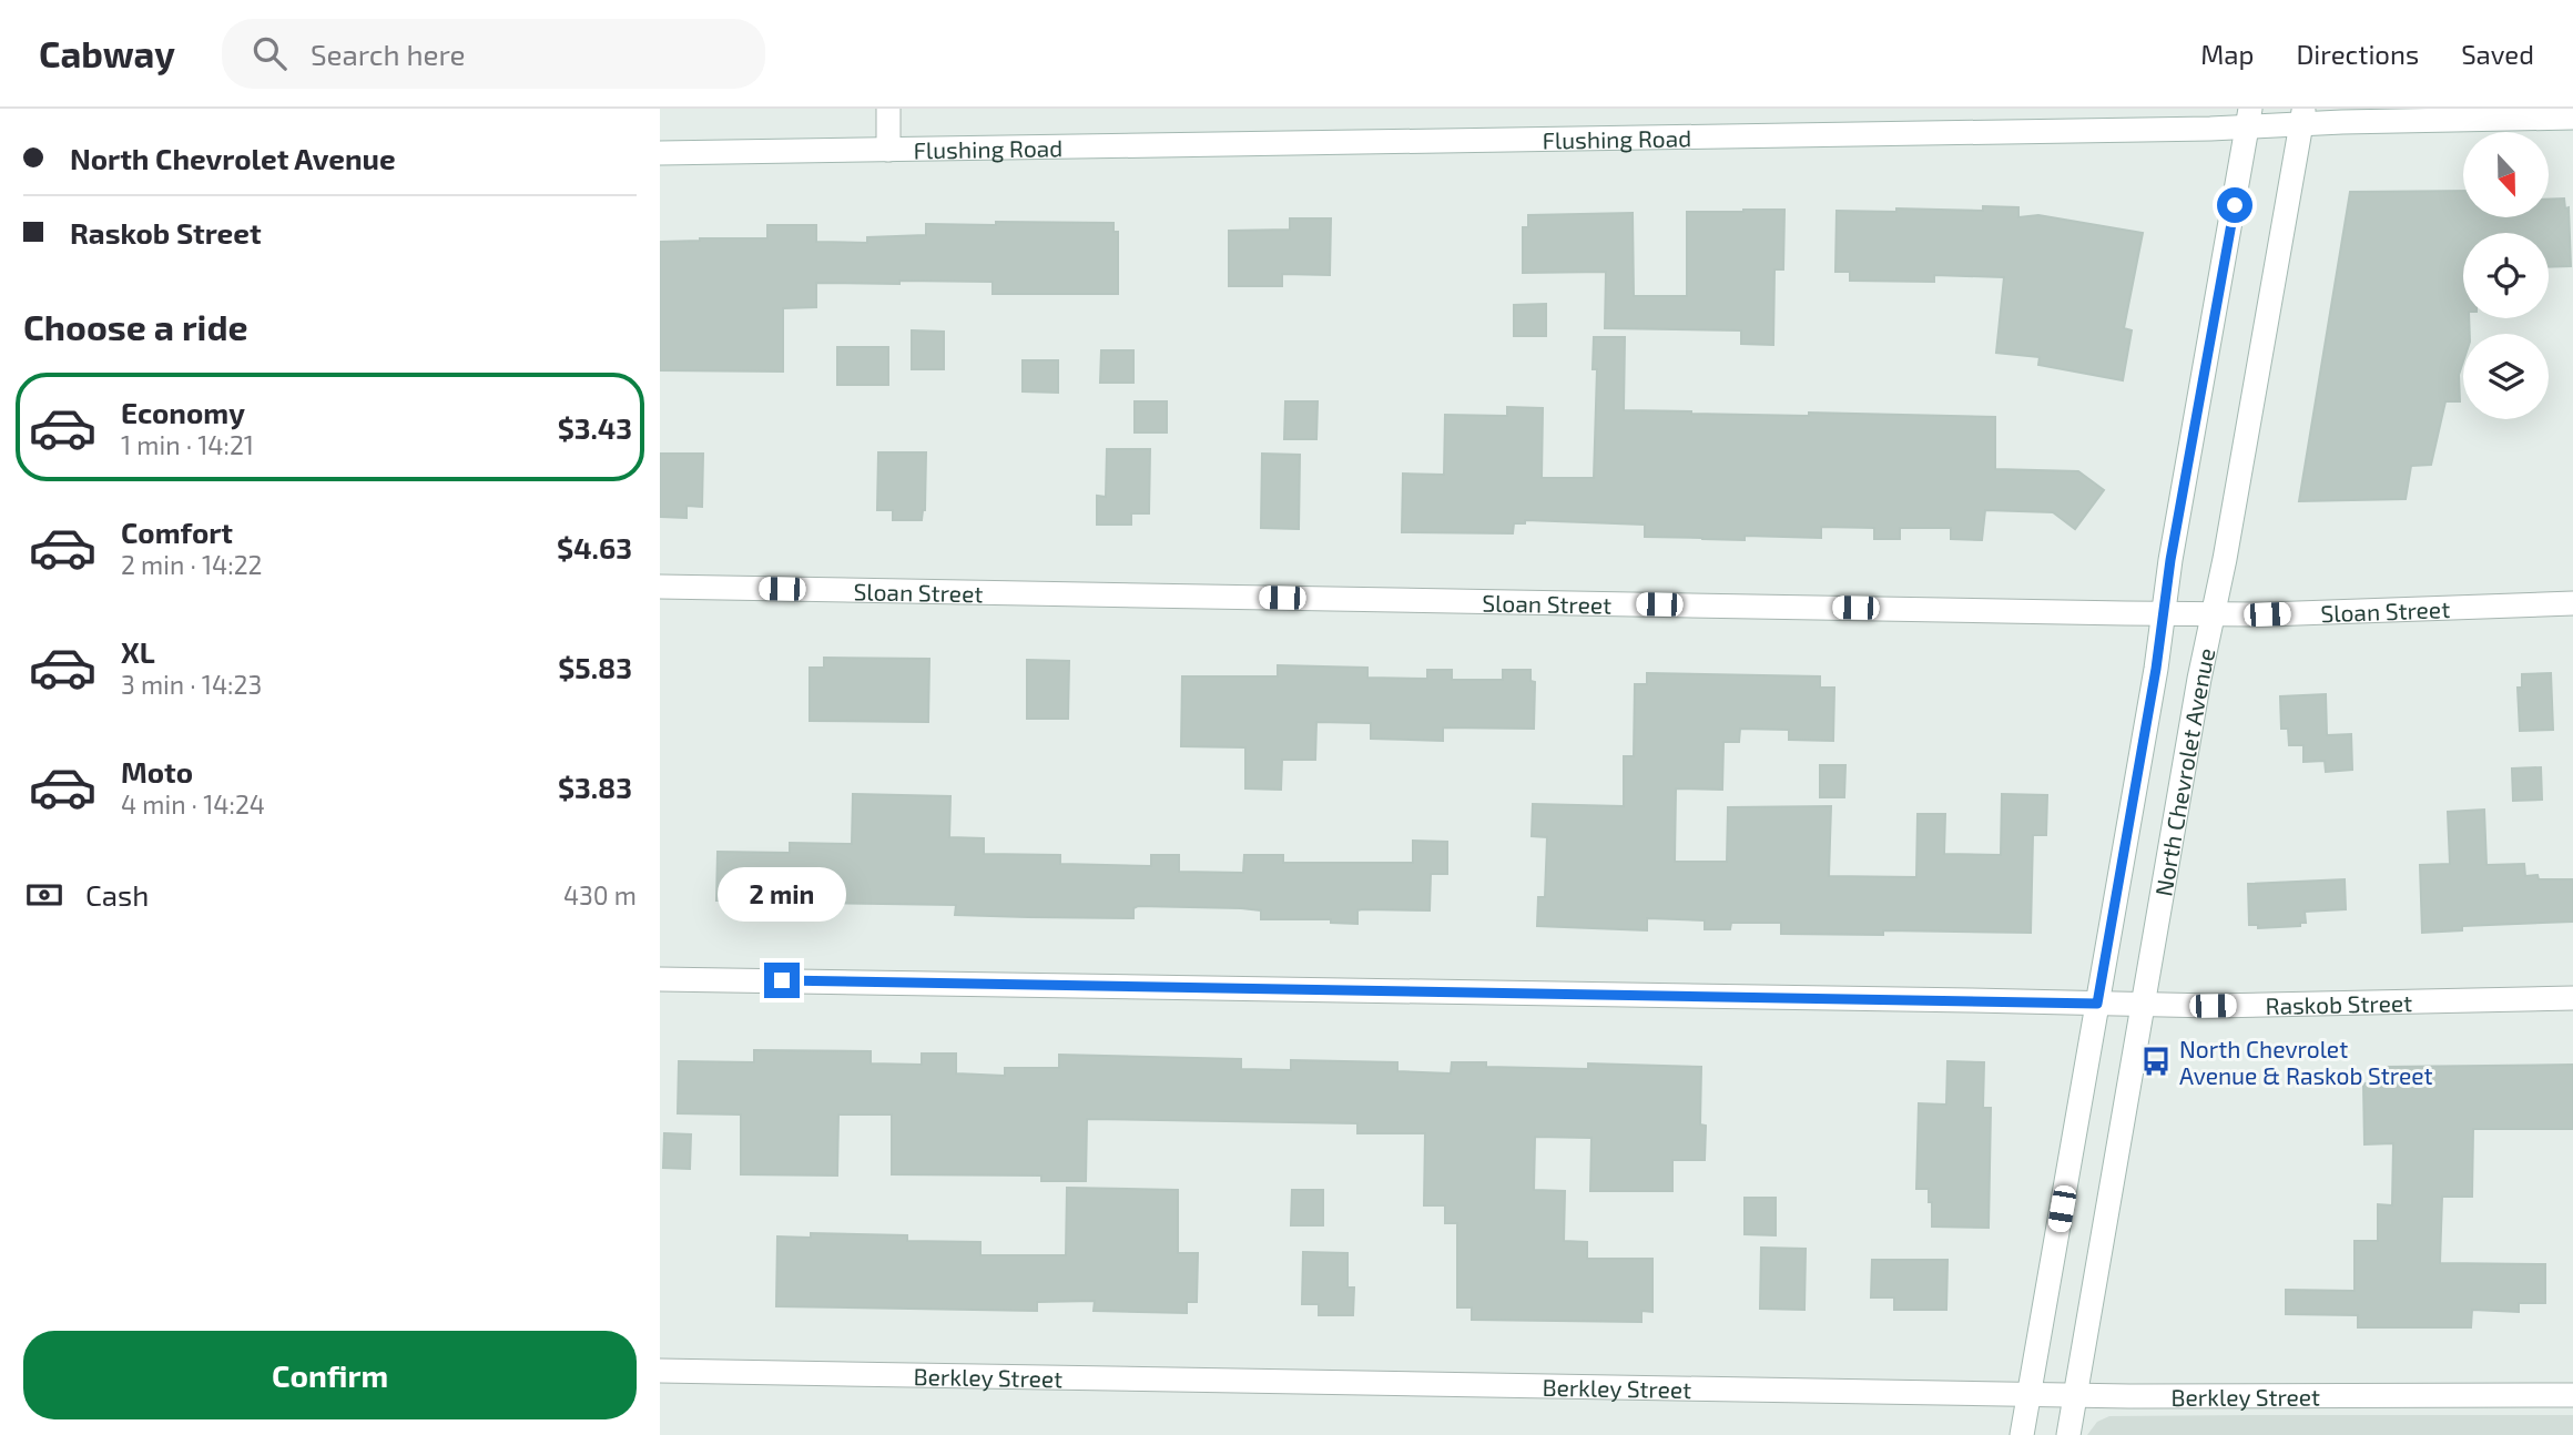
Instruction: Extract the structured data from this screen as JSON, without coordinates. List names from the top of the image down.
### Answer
{
  "streets": {
    "street": [
      "Flushing Road",
      "Sloan Street",
      "North Chevrolet Avenue",
      "Raskob Street",
      "Berkley Street"
    ]
  },
  "crossings": [
    ["Flushing Road", "North Chevrolet Avenue"],
    ["Sloan Street", "North Chevrolet Avenue"],
    ["North Chevrolet Avenue", "Raskob Street"],
    ["North Chevrolet Avenue", "Berkley Street"]
  ],
  "places": {
    "bus stop": ["North Chevrolet Avenue & Raskob Street"]
  },
  "north": "bottom",
  "page": {
    "header": "Cabway",
    "search": "Search here",
    "nav": ["Map", "Directions", "Saved"],
    "banner": ["North Chevrolet Avenue", "Raskob Street"],
    "heading": "Choose a ride",
    "list": [
      {
        "name": "Economy",
        "note": "1 min · 14:21",
        "value": "$3.43"
      },
      {
        "name": "Comfort",
        "note": "2 min · 14:22",
        "value": "$4.63"
      },
      {
        "name": "XL",
        "note": "3 min · 14:23",
        "value": "$5.83"
      },
      {
        "name": "Moto",
        "note": "4 min · 14:24",
        "value": "$3.83"
      }
    ],
    "pay": ["Cash", "430 m"],
    "bubble": "2 min",
    "buttons": "Confirm"
  }
}
